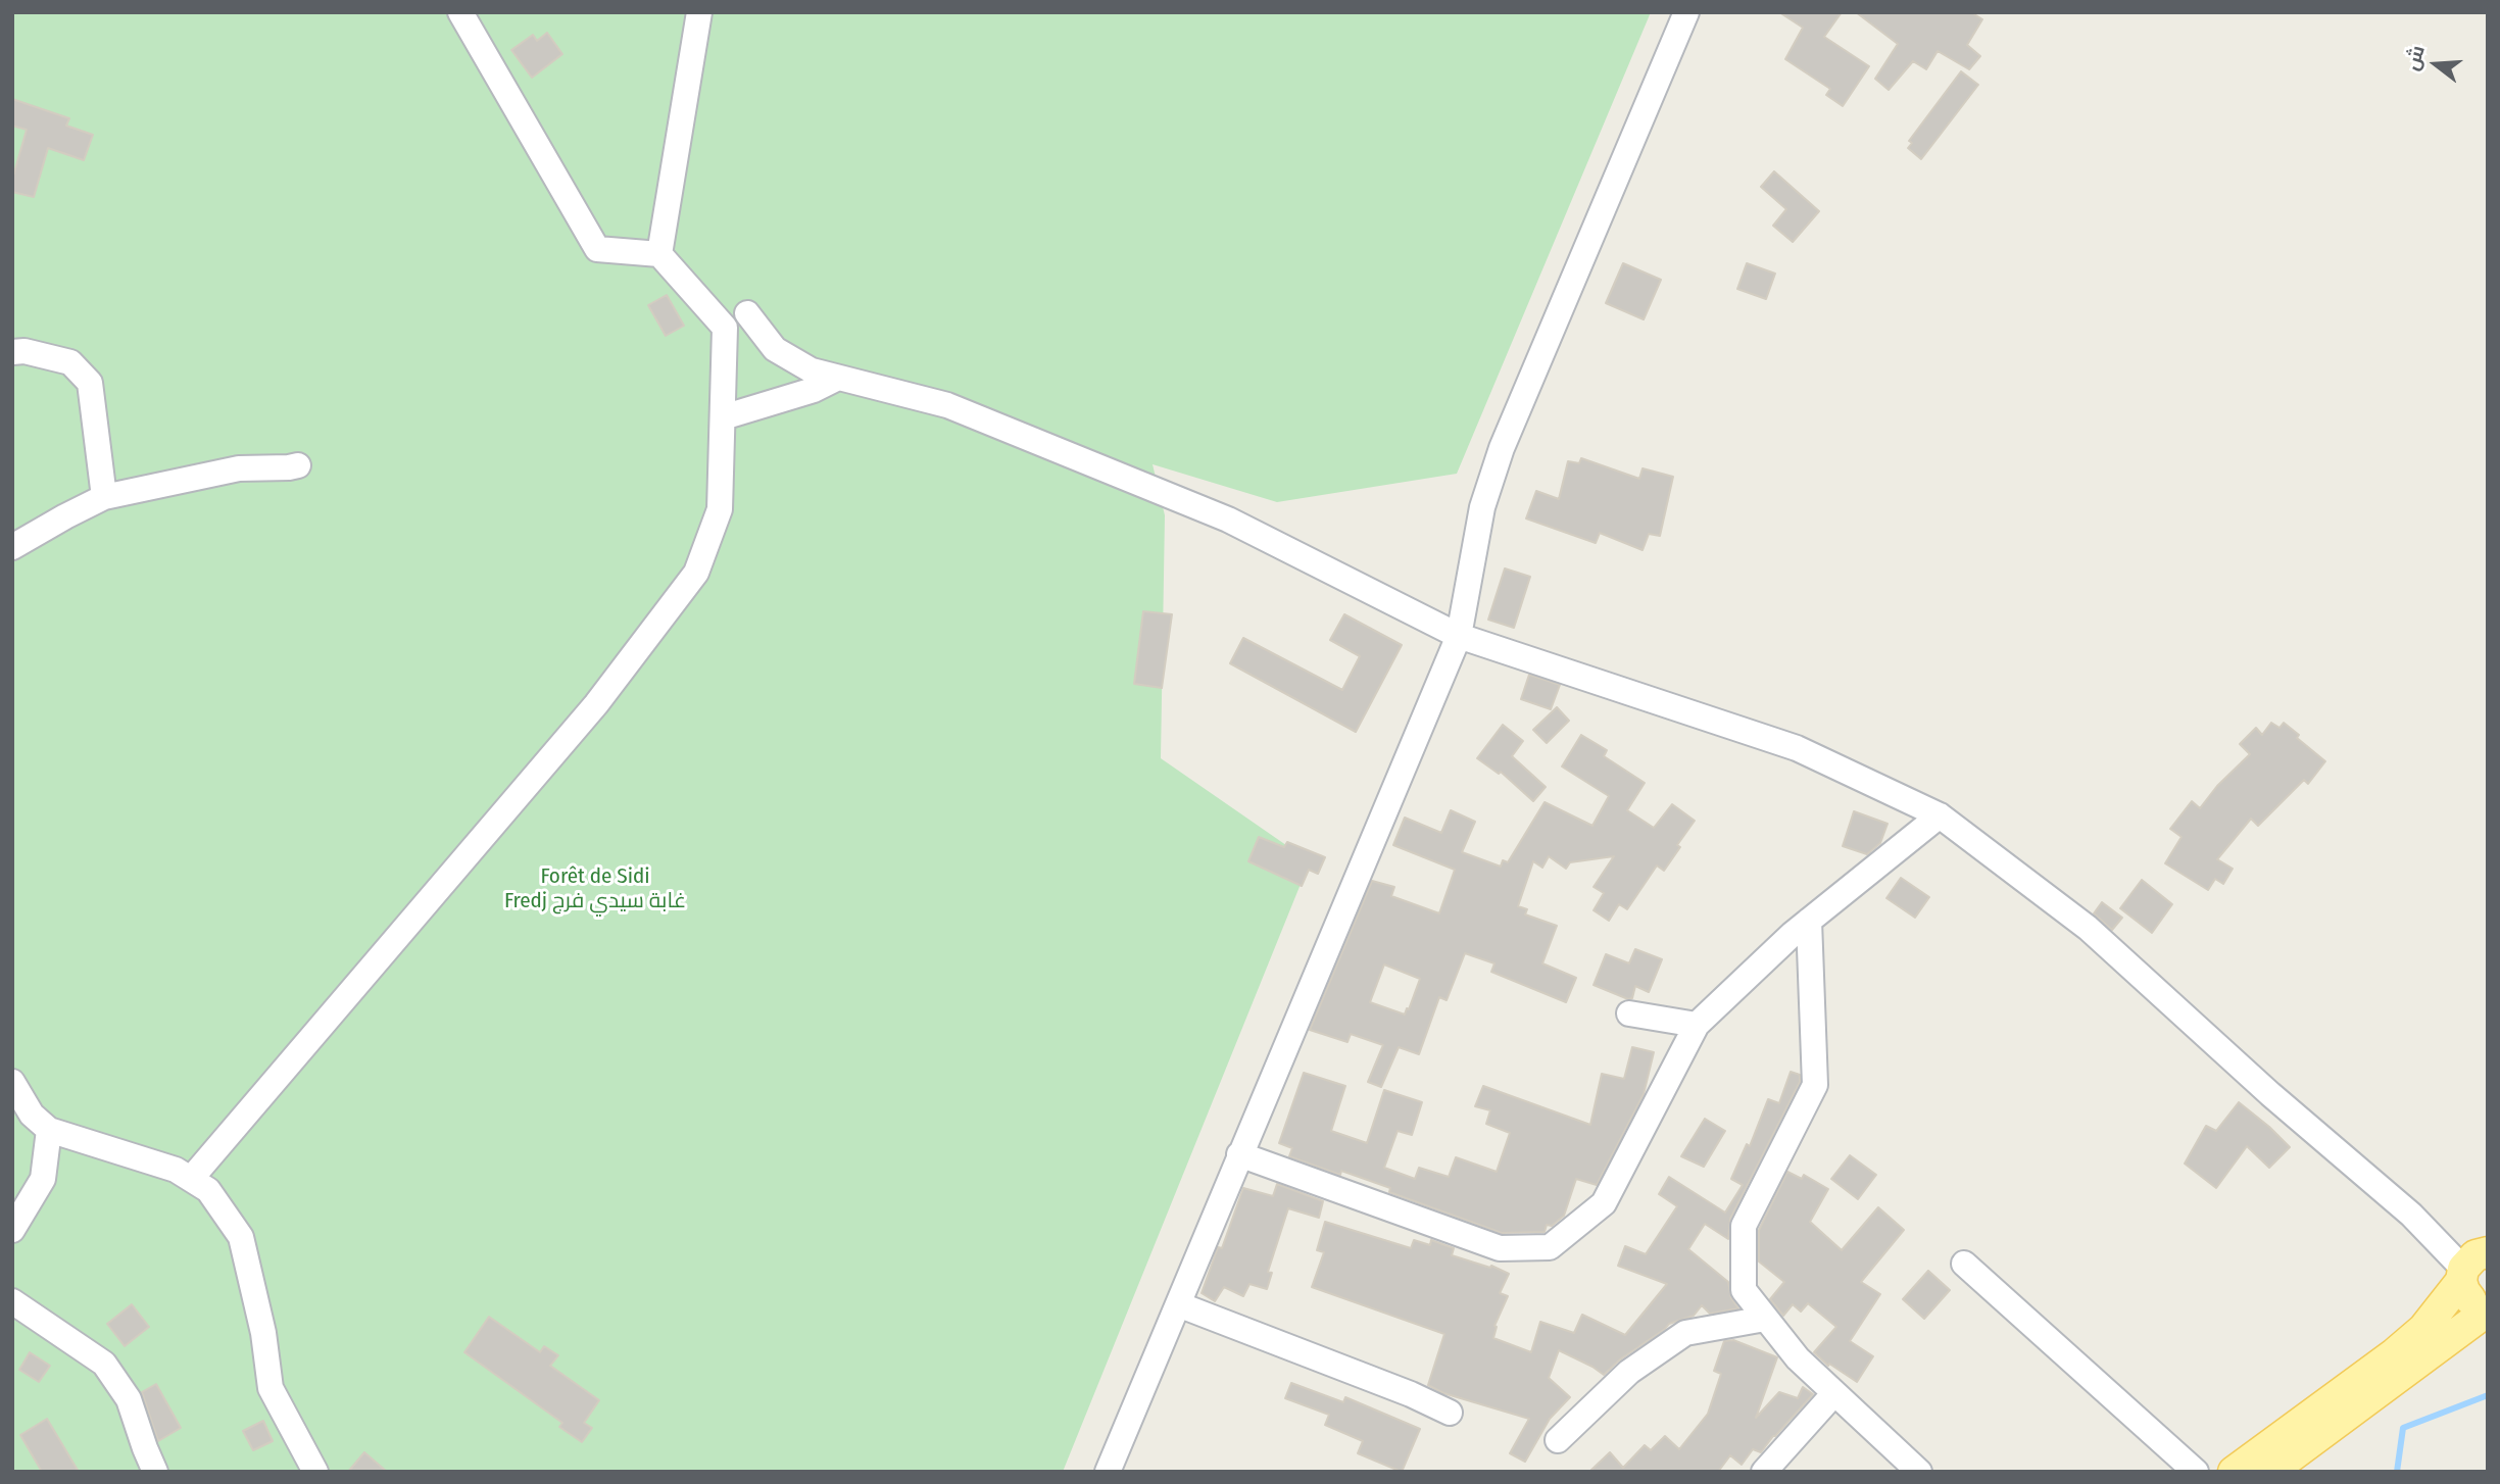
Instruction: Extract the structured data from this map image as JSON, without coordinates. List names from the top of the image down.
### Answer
{
  "parks": ["Forêt de Sidi Fredj غابة سيدي فرج"],
  "north": "left"
}
